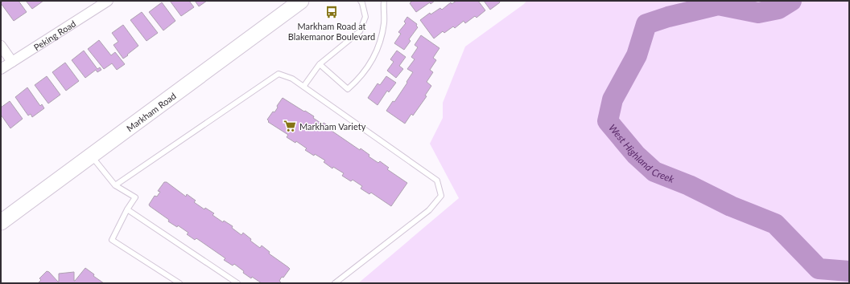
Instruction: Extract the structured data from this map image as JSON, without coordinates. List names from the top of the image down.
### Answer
{
  "streets": {
    "main road": ["Markham Road"],
    "street": ["Peking Road"]
  },
  "water": ["West Highland Creek"],
  "places": {
    "bus stop": ["Markham Road at Blakemanor Boulevard"],
    "supermarket": ["Markham Variety"]
  }
}
